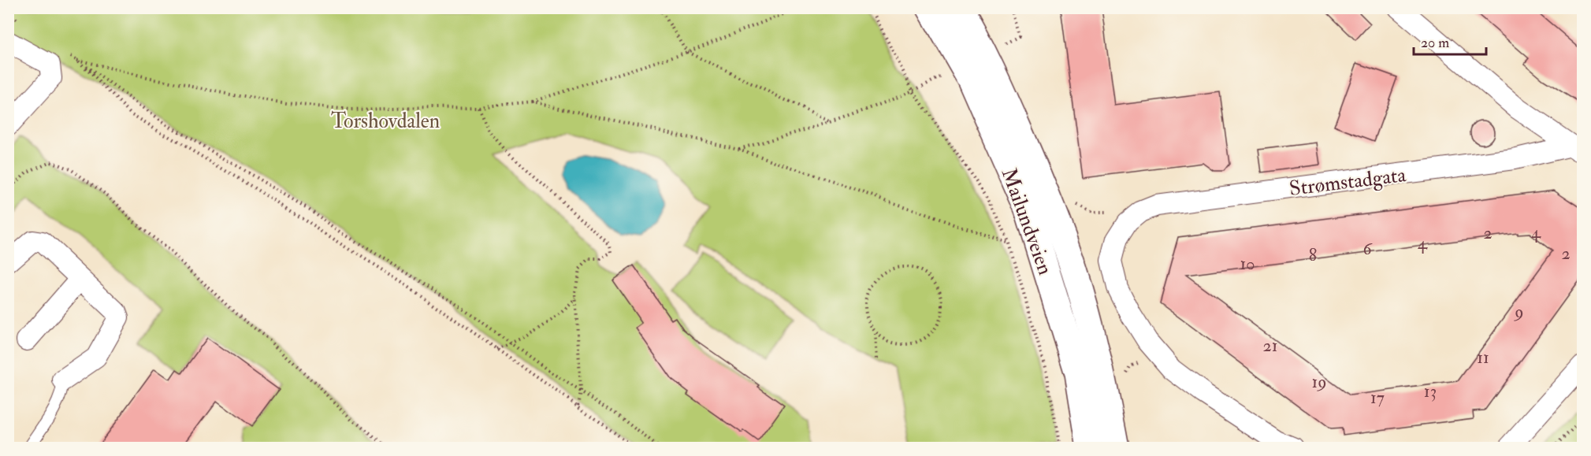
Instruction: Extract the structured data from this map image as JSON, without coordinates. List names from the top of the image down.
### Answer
{
  "streets": {
    "main road": ["Mailundveien"],
    "street": ["Strømstadgata"]
  },
  "parks": ["Torshovdalen"],
  "house_numbers": [
    "4",
    "2",
    "4",
    "6",
    "2",
    "8",
    "10",
    "9",
    "21",
    "11",
    "19",
    "13",
    "17"
  ],
  "scale_bar": "20 m"
}
